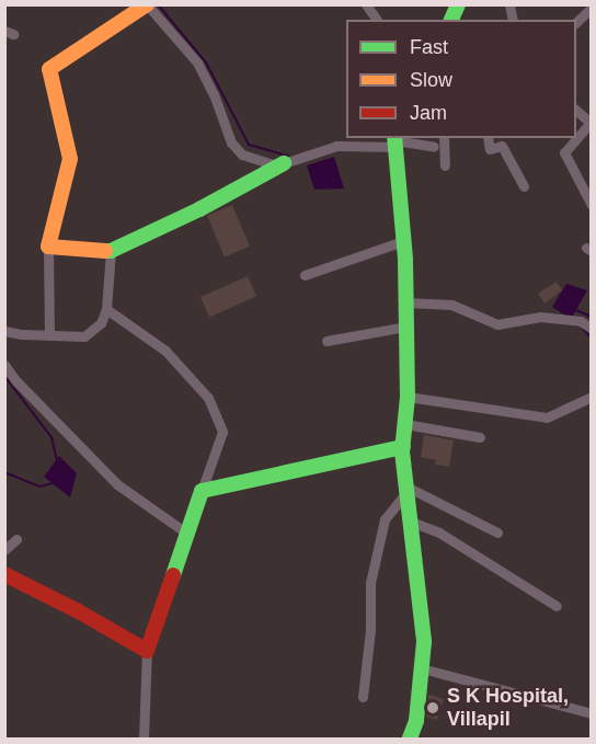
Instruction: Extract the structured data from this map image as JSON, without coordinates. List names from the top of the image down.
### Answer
{
  "places": ["S K Hospital, Villapil"],
  "legend": ["Fast", "Slow", "Jam"]
}
